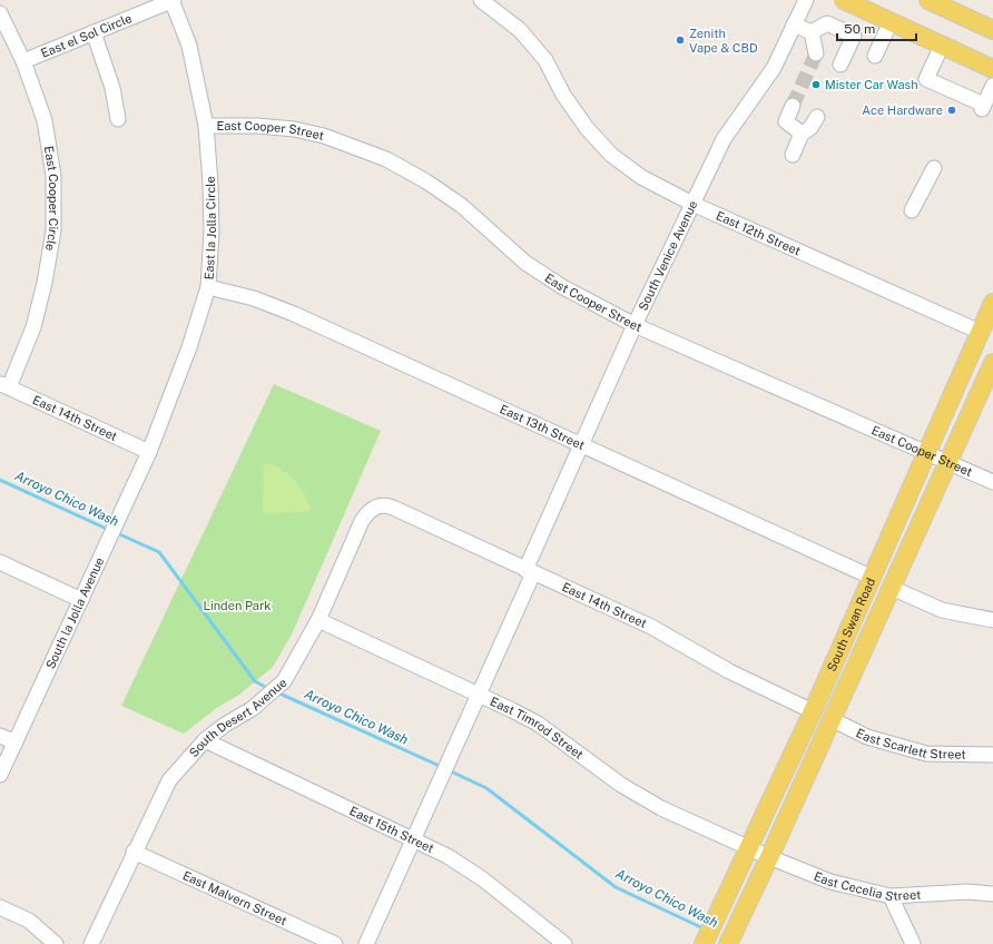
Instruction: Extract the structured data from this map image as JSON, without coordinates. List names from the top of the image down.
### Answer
{
  "streets": {
    "main road": ["South Swan Road"],
    "street": [
      "East el Sol Circle",
      "East Cooper Street",
      "East Cooper Circle",
      "East la Jolla Circle",
      "East 12th Street",
      "South Venice Avenue",
      "East 14th Street",
      "East 13th Street",
      "South la Jolla Avenue",
      "South Desert Avenue",
      "East Timrod Street",
      "East Scarlett Street",
      "East 15th Street",
      "East Cecelia Street",
      "East Malvern Street"
    ]
  },
  "crossings": [
    ["East el Sol Circle", "East Cooper Circle"],
    ["East el Sol Circle", "East la Jolla Circle"],
    ["East Cooper Street", "East la Jolla Circle"],
    ["East Cooper Street", "South Venice Avenue"],
    ["East Cooper Street", "South Swan Road"],
    ["East Cooper Circle", "East 14th Street"],
    ["East la Jolla Circle", "East 14th Street"],
    ["East la Jolla Circle", "East 13th Street"],
    ["East la Jolla Circle", "South la Jolla Avenue"],
    ["East 12th Street", "South Venice Avenue"],
    ["East 12th Street", "South Swan Road"],
    ["South Venice Avenue", "East 14th Street"],
    ["South Venice Avenue", "East 13th Street"],
    ["South Venice Avenue", "East Timrod Street"],
    ["South Venice Avenue", "East 15th Street"],
    ["East 14th Street", "South la Jolla Avenue"],
    ["East 14th Street", "South Swan Road"],
    ["East 14th Street", "South Desert Avenue"],
    ["East 13th Street", "South Swan Road"],
    ["South Swan Road", "East Timrod Street"],
    ["South Swan Road", "East Scarlett Street"],
    ["South Swan Road", "East Cecelia Street"],
    ["South Desert Avenue", "East Timrod Street"],
    ["South Desert Avenue", "East 15th Street"],
    ["South Desert Avenue", "East Malvern Street"],
    ["East Timrod Street", "East Cecelia Street"]
  ],
  "water": ["Arroyo Chico Wash"],
  "parks": ["Linden Park"],
  "places": ["Zenith Vape & CBD", "Mister Car Wash", "Ace Hardware"],
  "scale_bar": "50 m"
}
